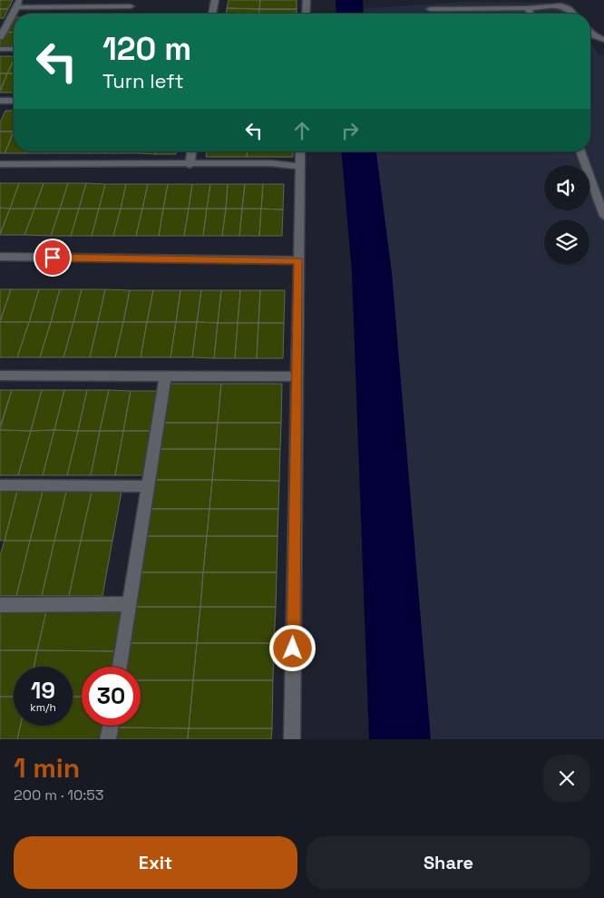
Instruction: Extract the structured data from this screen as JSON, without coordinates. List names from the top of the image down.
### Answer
{
  "page": {
    "turn": ["120 m", "Turn left"],
    "speed": "19 km/h",
    "limit": "30",
    "heading": ["1 min", "200 m · 10:53"],
    "buttons": ["Exit", "Share"]
  }
}
